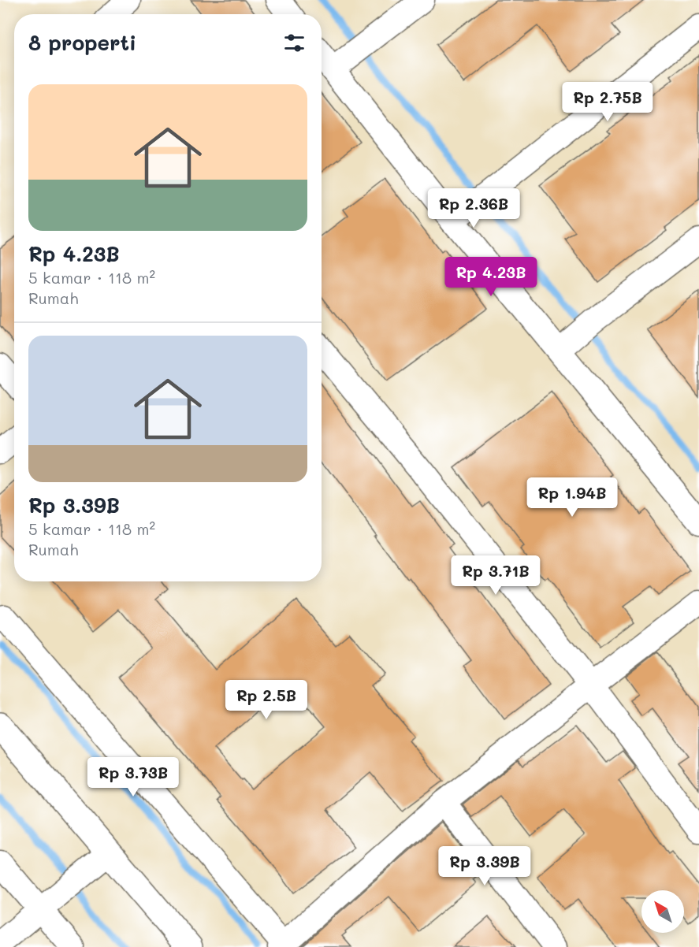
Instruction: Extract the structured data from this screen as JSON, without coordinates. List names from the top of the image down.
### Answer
{
  "north": "top left",
  "page": {
    "heading": "8 properti",
    "list": [
      {
        "name": "Rp 4.23B",
        "note": "5 kamar · 118 m² · Rumah"
      },
      {
        "name": "Rp 3.39B",
        "note": "5 kamar · 118 m² · Rumah"
      }
    ],
    "price": [
      "Rp 2.75B",
      "Rp 2.36B",
      "Rp 4.23B",
      "Rp 1.94B",
      "Rp 3.71B",
      "Rp 2.5B",
      "Rp 3.73B",
      "Rp 3.39B"
    ]
  }
}
